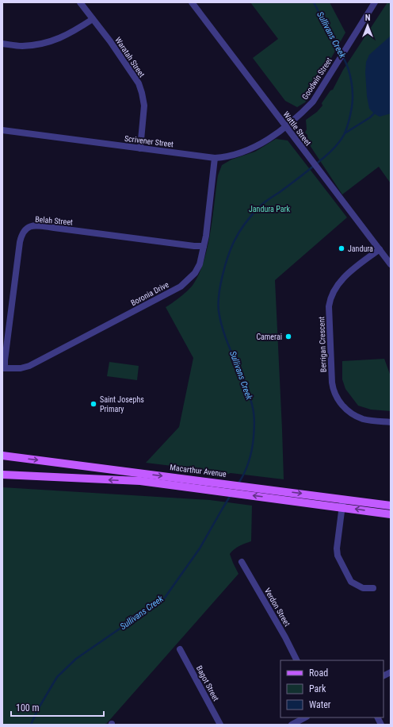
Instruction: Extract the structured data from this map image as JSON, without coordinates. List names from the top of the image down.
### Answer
{
  "streets": {
    "main road": ["Macarthur Avenue"],
    "street": [
      "Waratah Street",
      "Goodwin Street",
      "Wattle Street",
      "Scrivener Street",
      "Belah Street",
      "Boronia Drive",
      "Berrigan Crescent",
      "Verdon Street",
      "Bagot Street"
    ]
  },
  "crossings": [
    ["Waratah Street", "Scrivener Street"],
    ["Goodwin Street", "Wattle Street"],
    ["Goodwin Street", "Scrivener Street"],
    ["Wattle Street", "Scrivener Street"],
    ["Wattle Street", "Berrigan Crescent"],
    ["Scrivener Street", "Boronia Drive"],
    ["Belah Street", "Boronia Drive"]
  ],
  "water": ["Sullivans Creek"],
  "parks": ["Jandura Park"],
  "places": ["Jandura", "Camerai", "Saint Josephs Primary"],
  "legend": ["Road", "Park", "Water"],
  "scale_bar": "100 m",
  "north": "top"
}
